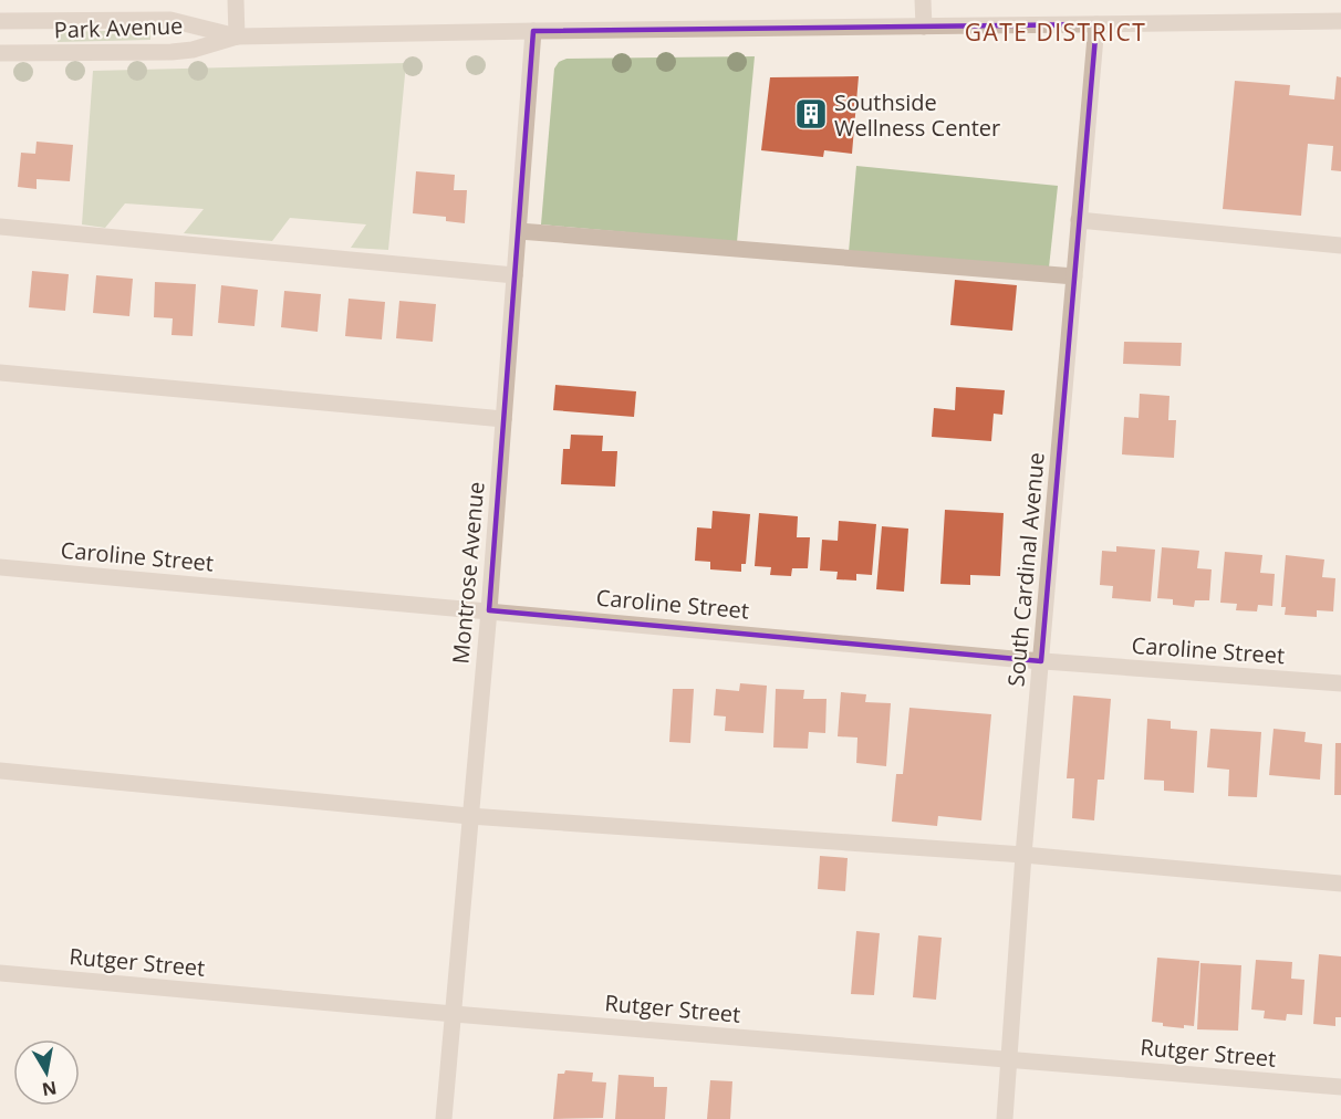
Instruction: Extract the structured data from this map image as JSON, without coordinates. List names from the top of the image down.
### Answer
{
  "streets": {
    "street": [
      "Park Avenue",
      "Caroline Street",
      "South Cardinal Avenue",
      "Montrose Avenue",
      "Rutger Street"
    ]
  },
  "crossings": [
    ["Park Avenue", "South Cardinal Avenue"],
    ["Park Avenue", "Montrose Avenue"],
    ["Caroline Street", "South Cardinal Avenue"],
    ["Caroline Street", "Montrose Avenue"],
    ["South Cardinal Avenue", "Rutger Street"],
    ["Montrose Avenue", "Rutger Street"]
  ],
  "districts": ["GATE DISTRICT"],
  "places": {
    "building": ["Southside Wellness Center"]
  },
  "north": "bottom"
}
